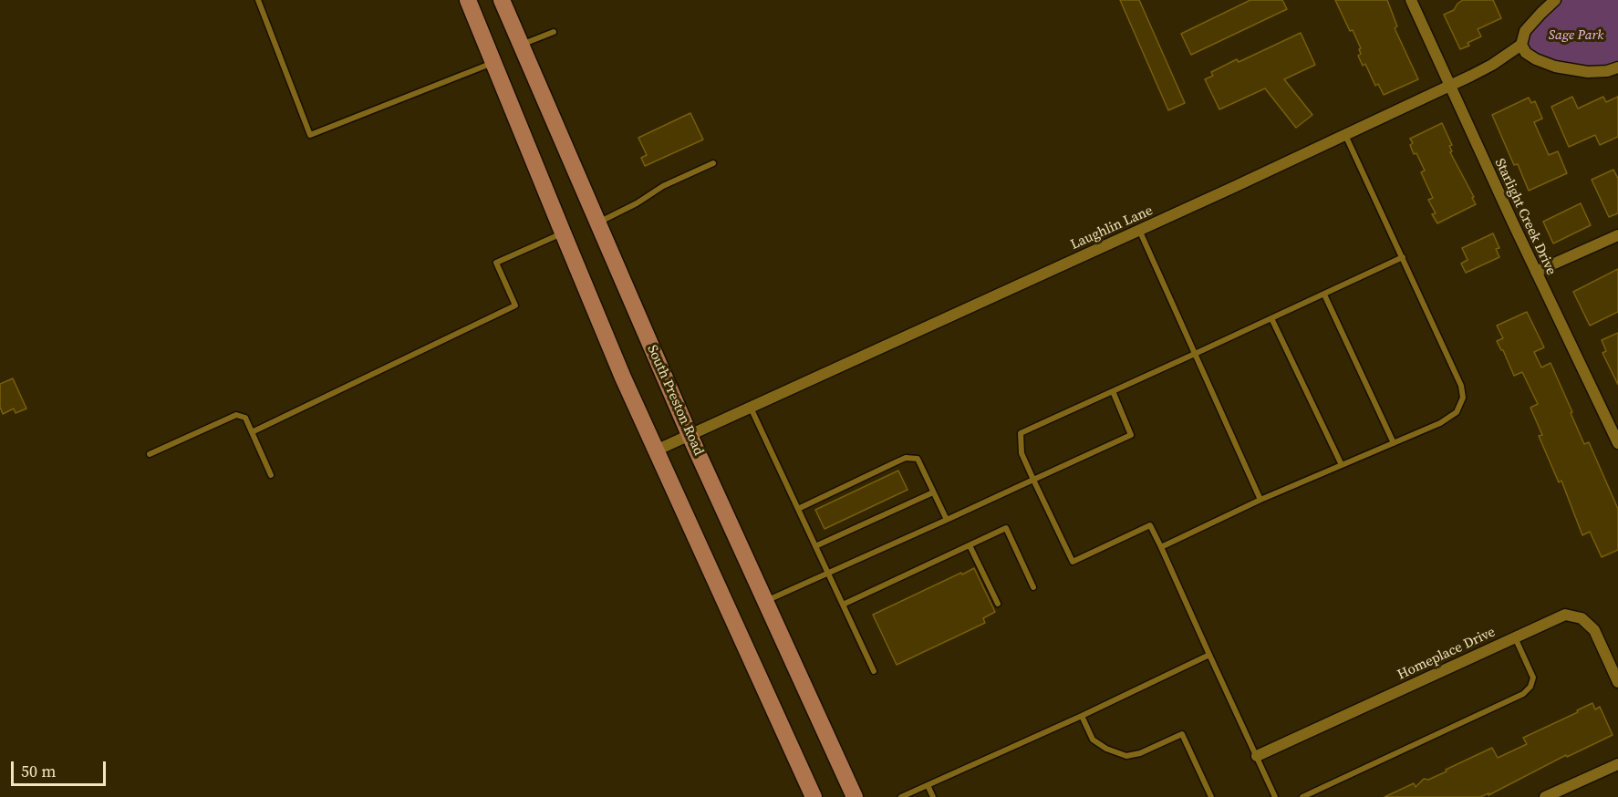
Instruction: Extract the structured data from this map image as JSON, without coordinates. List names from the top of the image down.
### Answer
{
  "streets": {
    "main road": ["South Preston Road"],
    "street": ["Starlight Creek Drive", "Laughlin Lane", "Homeplace Drive"]
  },
  "crossings": [
    ["Starlight Creek Drive", "Laughlin Lane"],
    ["Laughlin Lane", "South Preston Road"]
  ],
  "parks": ["Sage Park"],
  "scale_bar": "50 m"
}
